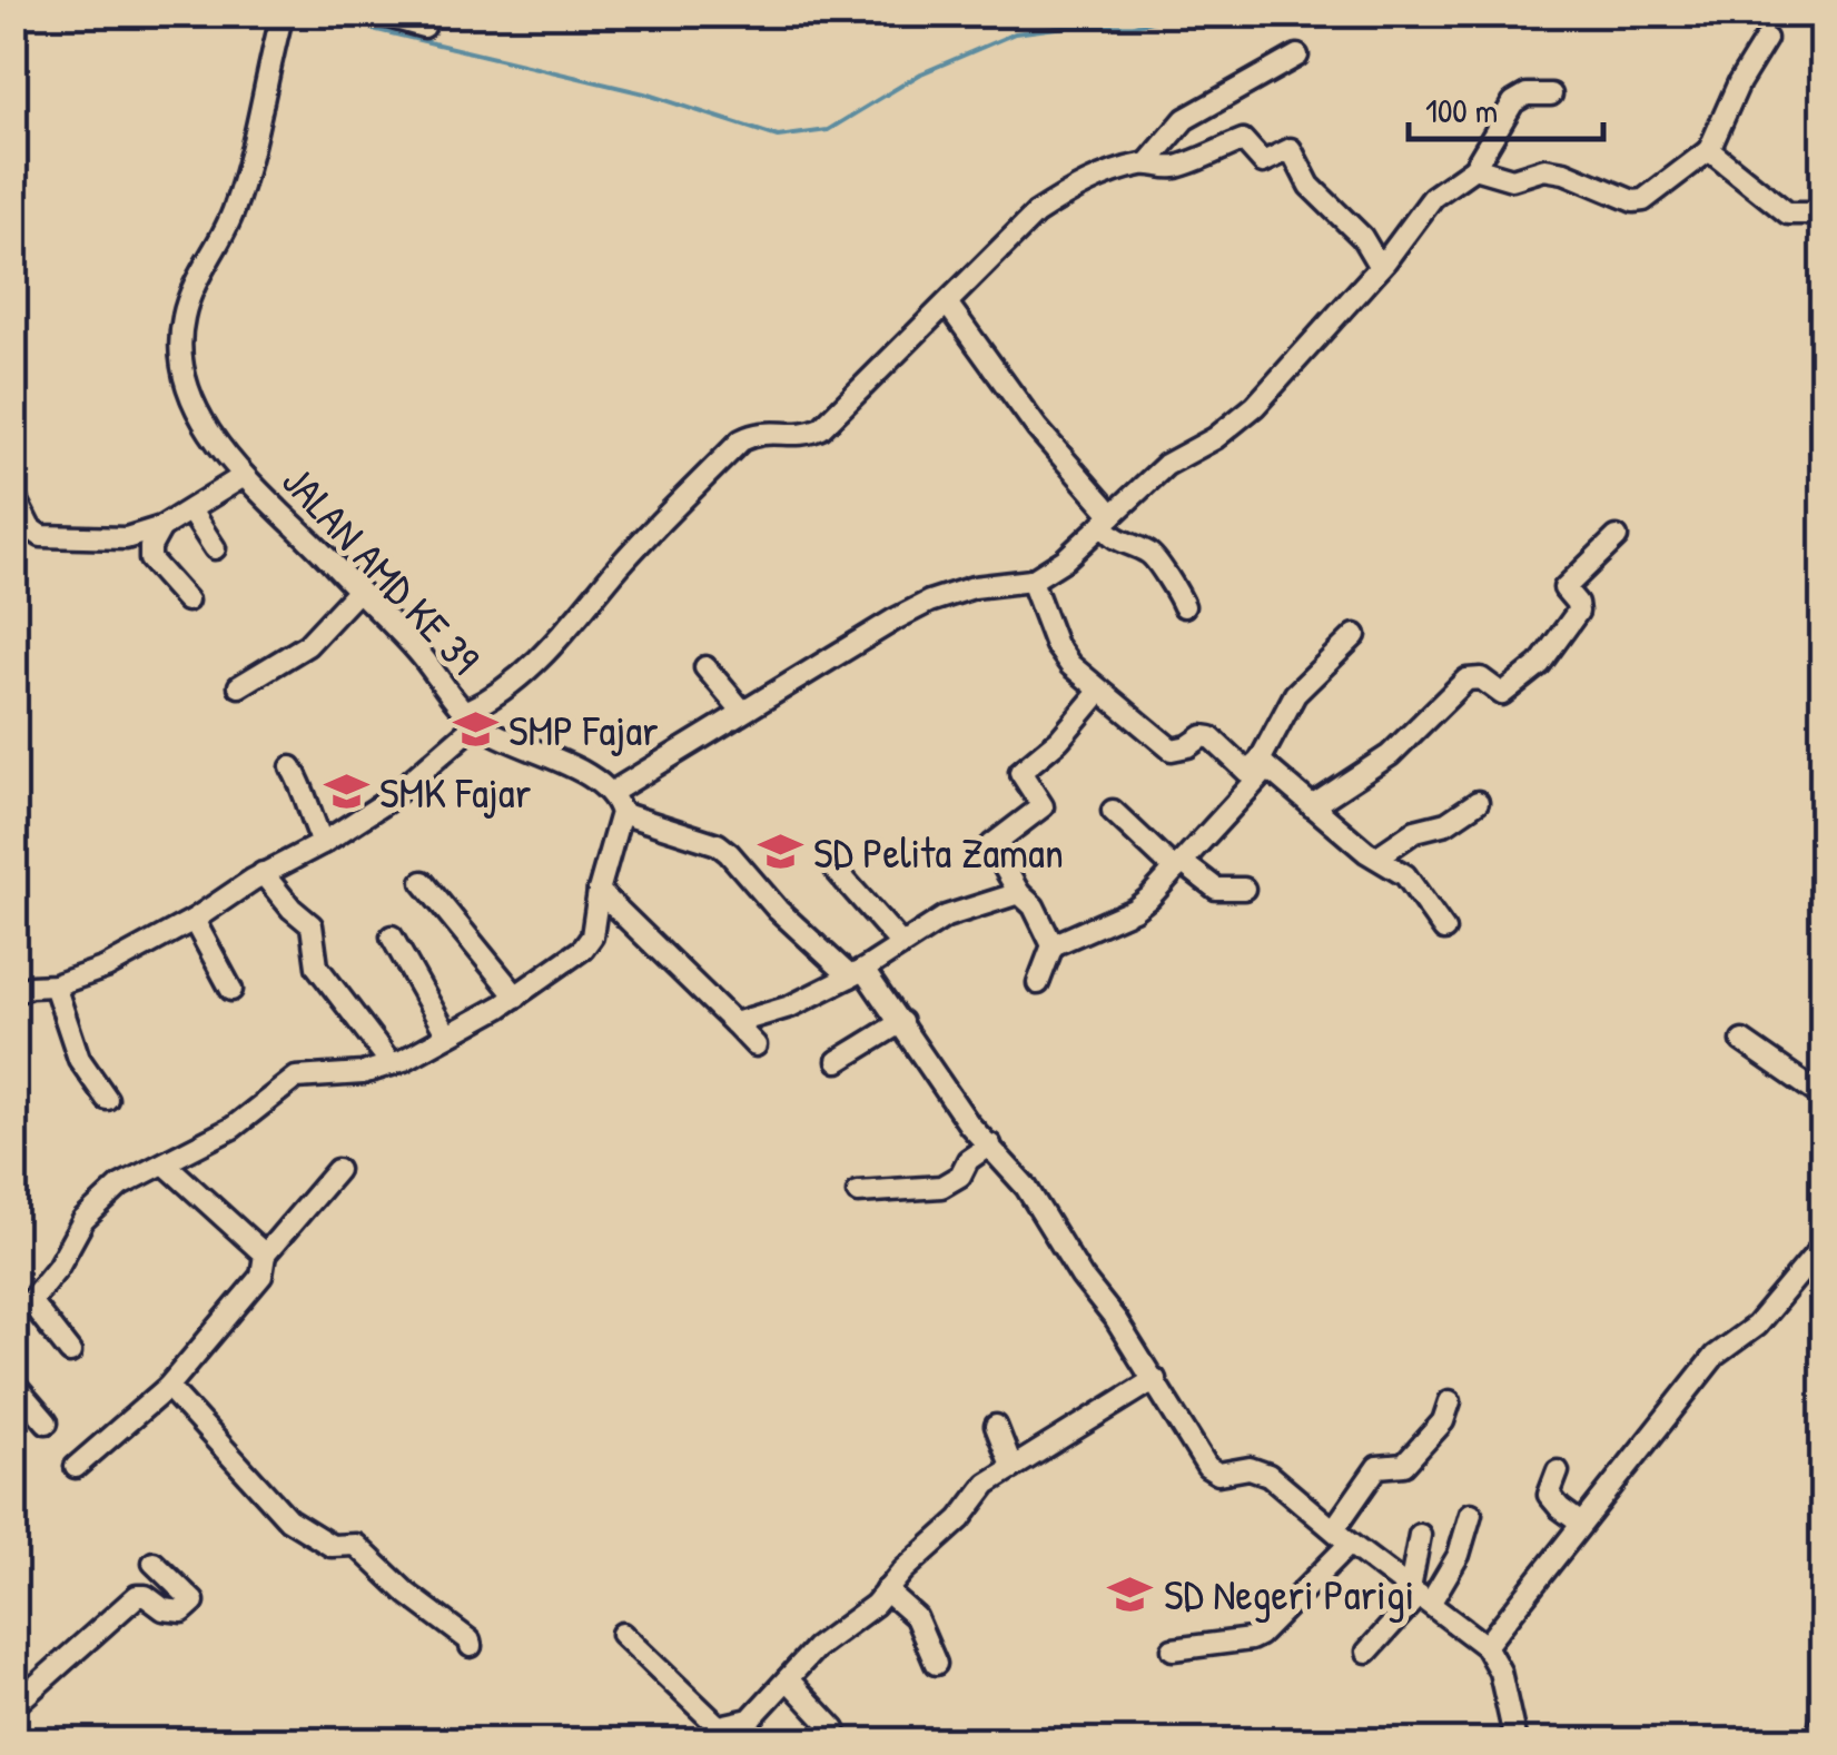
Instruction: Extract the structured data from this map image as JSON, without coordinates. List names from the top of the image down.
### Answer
{
  "streets": {
    "street": ["JALAN AMD KE 39"]
  },
  "places": {
    "school or university": [
      "SMP Fajar",
      "SMK Fajar",
      "SD Pelita Zaman",
      "SD Negeri Parigi"
    ]
  },
  "scale_bar": "100 m"
}
